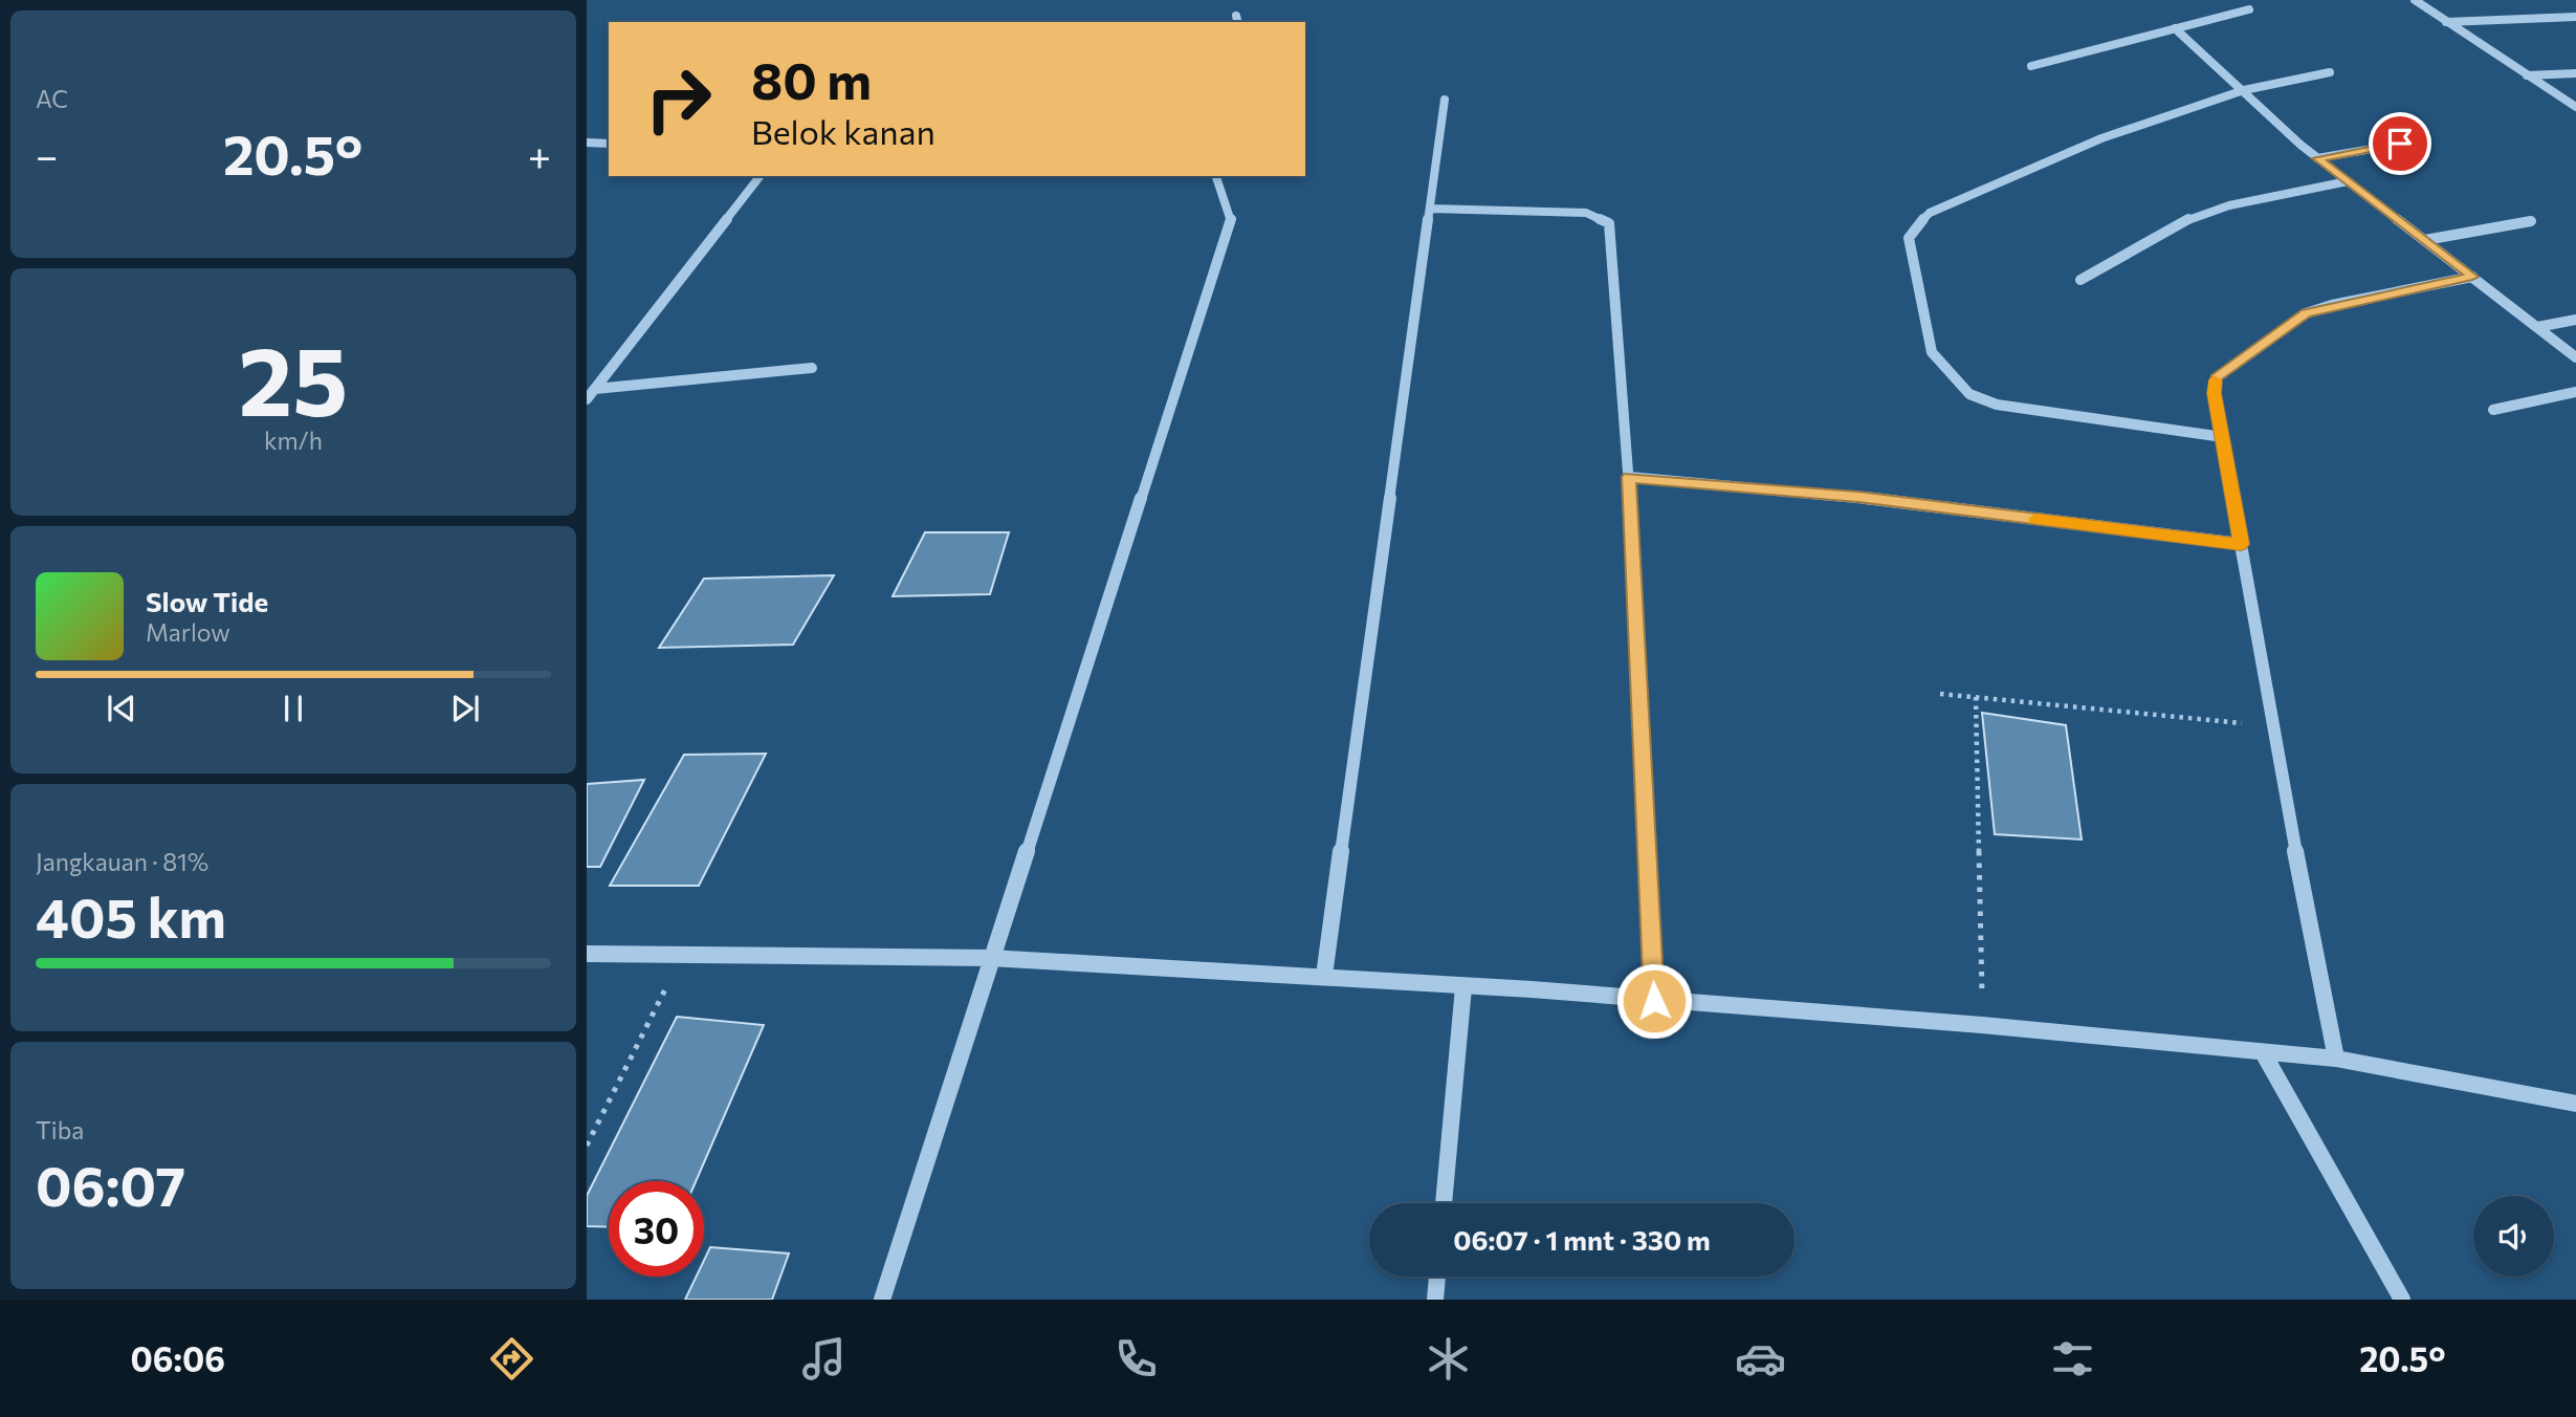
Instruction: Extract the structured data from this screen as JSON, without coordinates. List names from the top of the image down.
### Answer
{
  "page": {
    "tile": [
      "AC",
      ["25", "km/h"],
      ["Jangkauan · 81%", "405 km"],
      ["Tiba", "06:07"]
    ],
    "turn": ["80 m", "Belok kanan"],
    "heat": ["−", "20.5°", "+"],
    "song": ["Slow Tide", "Marlow"],
    "limit": "30",
    "trip": "06:07 · 1 mnt · 330 m",
    "tabs": ["06:06", "20.5°"]
  }
}
